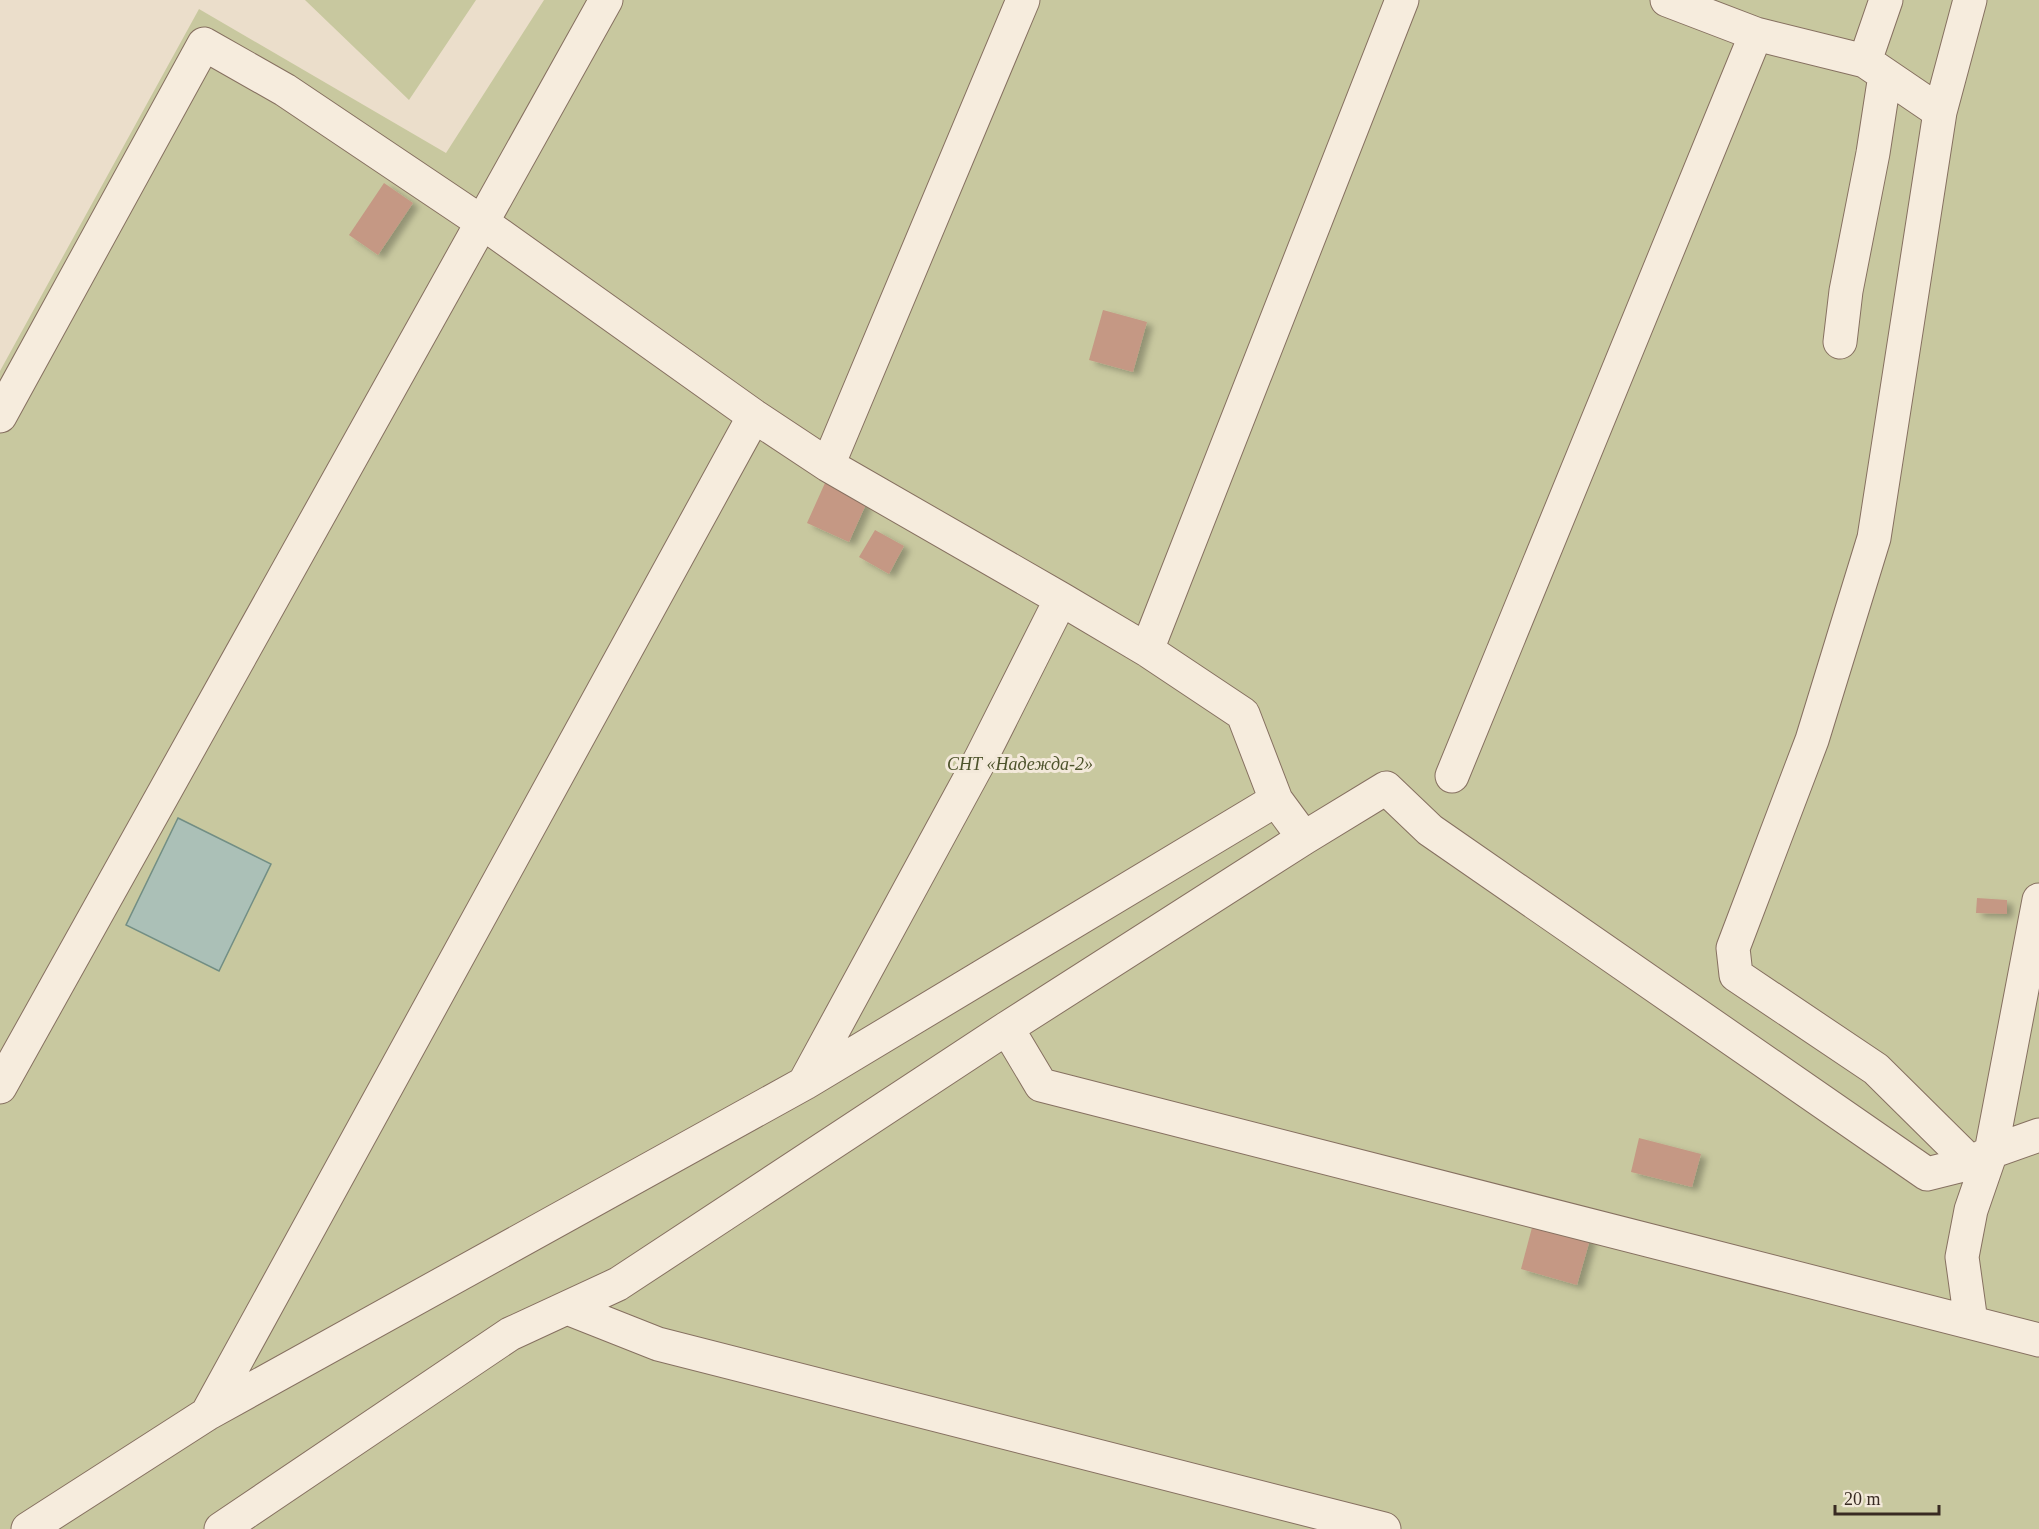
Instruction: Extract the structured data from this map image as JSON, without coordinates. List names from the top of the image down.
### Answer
{
  "parks": ["СНТ «Надежда-2»"],
  "scale_bar": "20 m"
}
